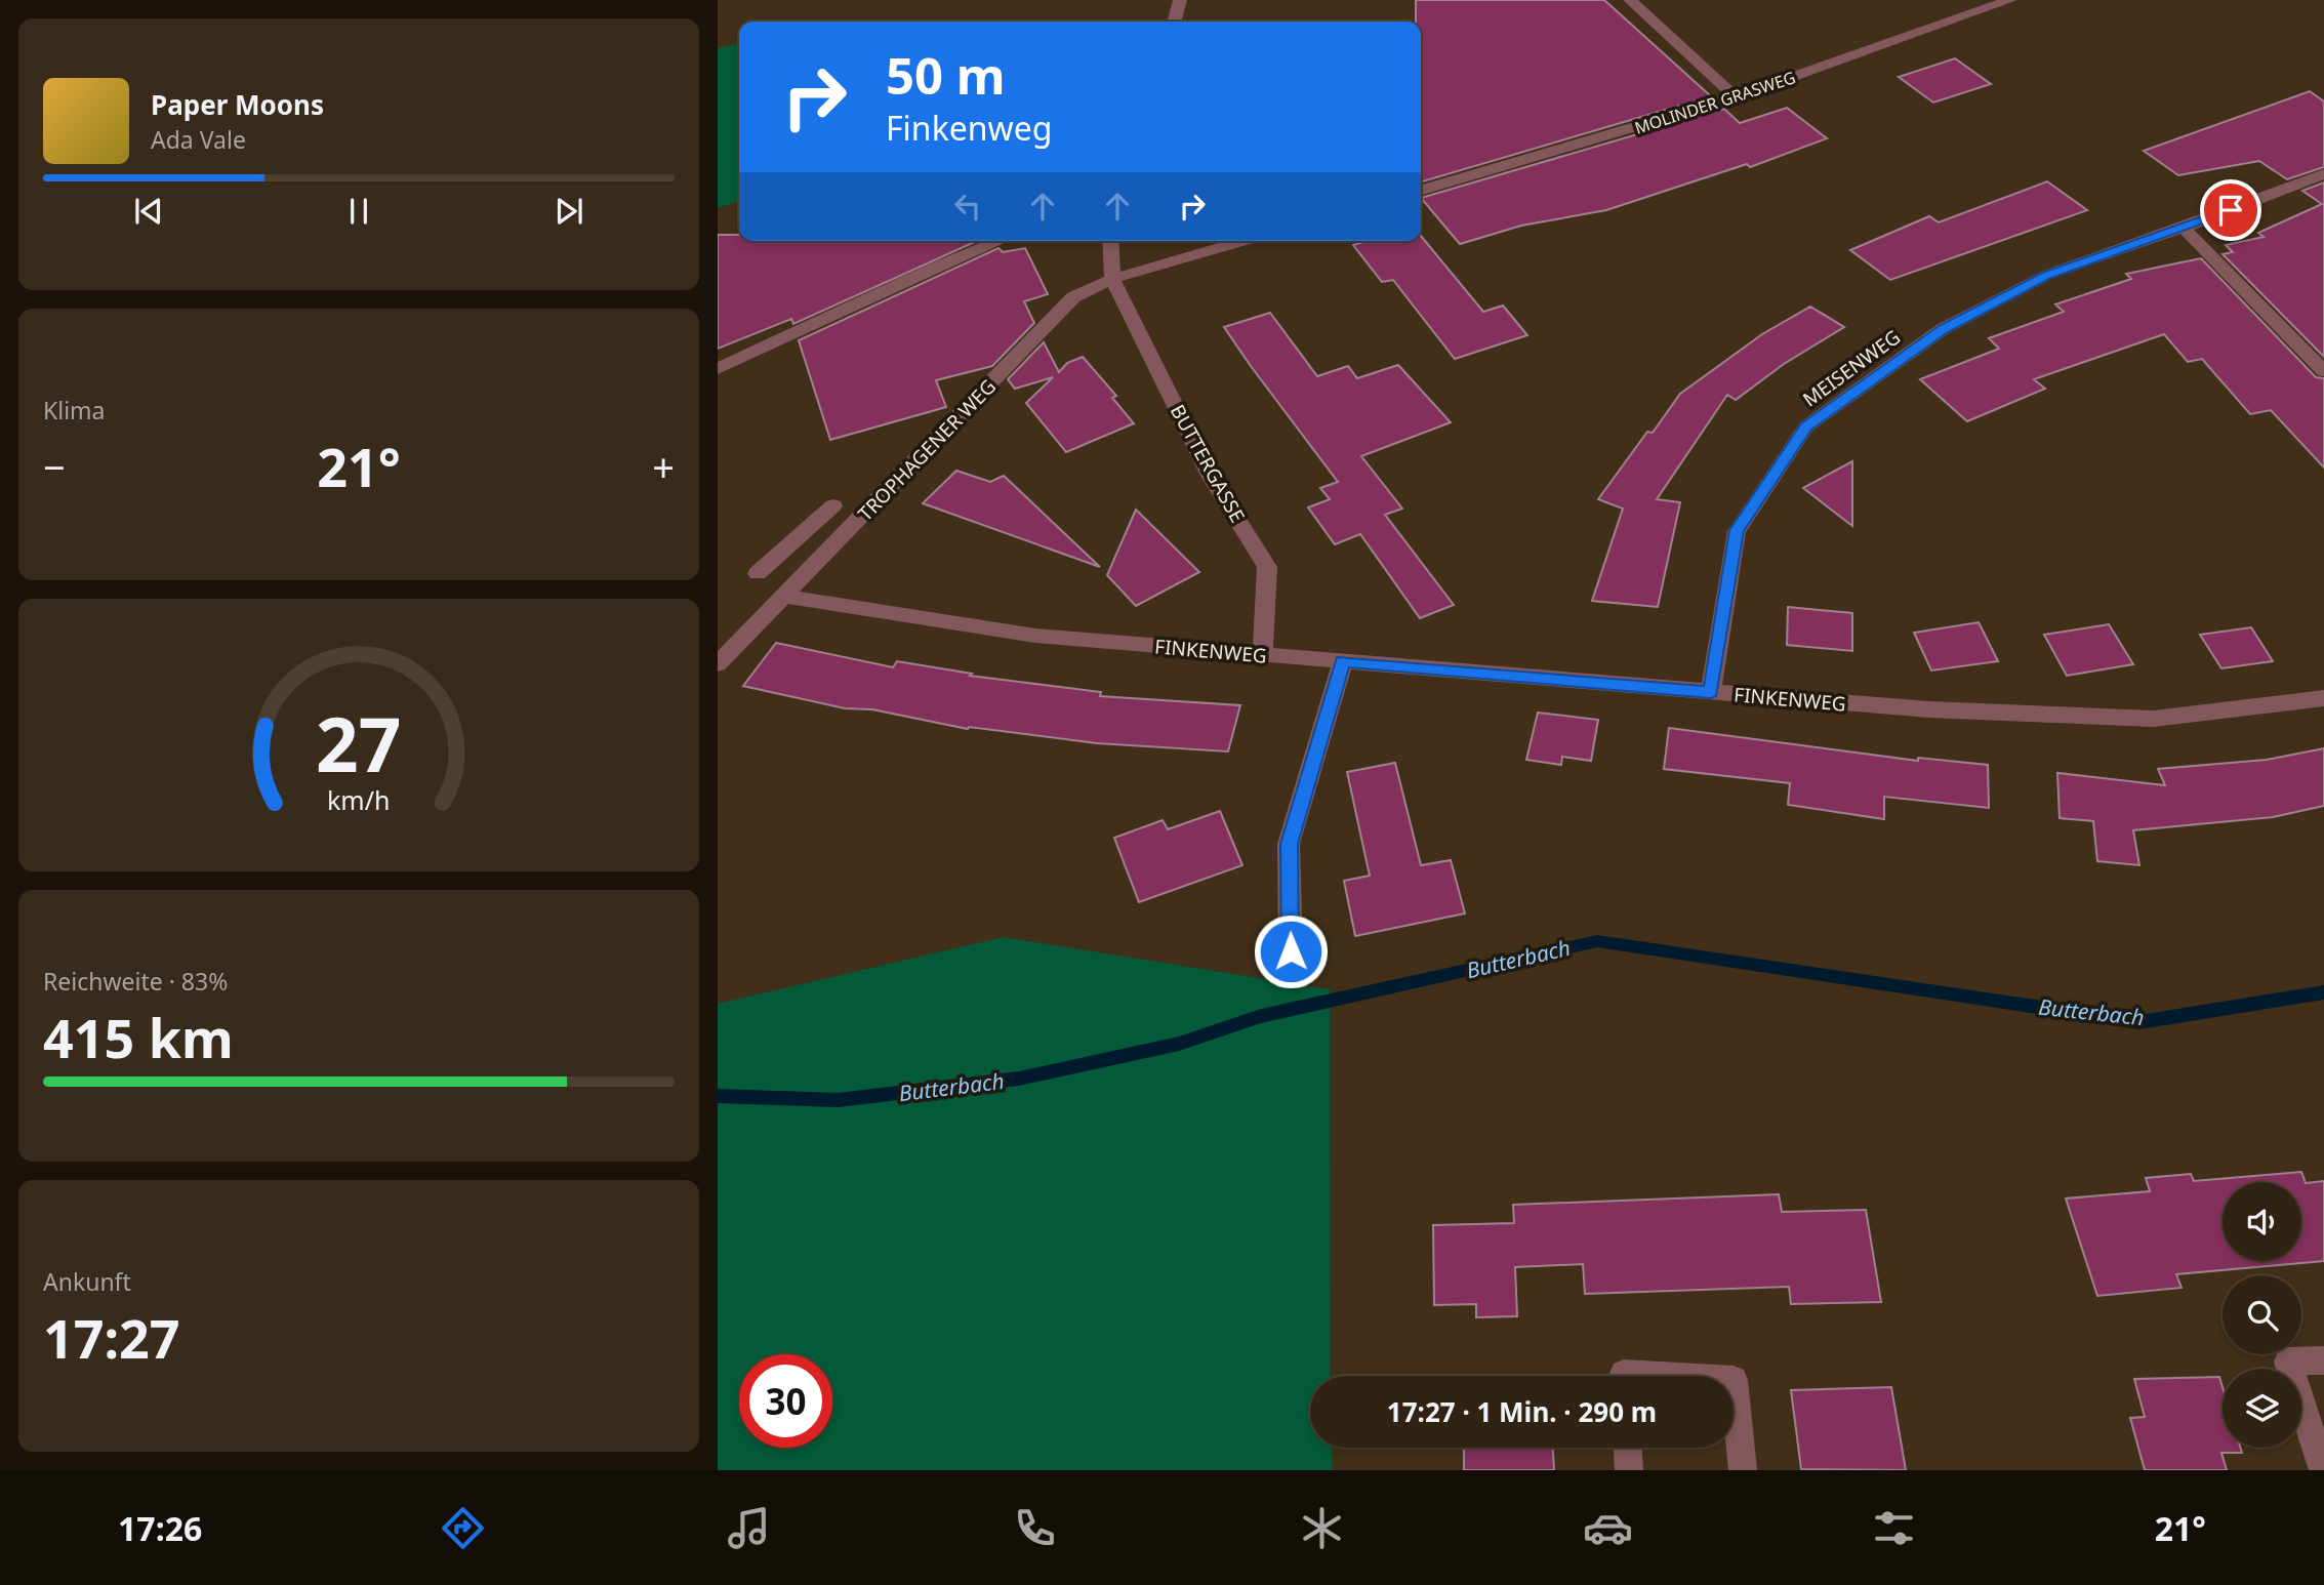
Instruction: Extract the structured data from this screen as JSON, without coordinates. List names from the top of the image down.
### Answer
{
  "streets": {
    "street": [
      "MOLINDER GRASWEG",
      "MEISENWEG",
      "TROPHAGENER WEG",
      "BUTTERGASSE",
      "FINKENWEG"
    ]
  },
  "crossings": [
    ["MEISENWEG", "FINKENWEG"],
    ["TROPHAGENER WEG", "BUTTERGASSE"],
    ["TROPHAGENER WEG", "FINKENWEG"],
    ["BUTTERGASSE", "FINKENWEG"]
  ],
  "water": ["Butterbach"],
  "page": {
    "turn": ["50 m", "Finkenweg"],
    "song": ["Paper Moons", "Ada Vale"],
    "tile": [
      "Klima",
      ["Reichweite · 83%", "415 km"],
      ["Ankunft", "17:27"]
    ],
    "heat": ["−", "21°", "+"],
    "limit": "30",
    "trip": "17:27 · 1 Min. · 290 m",
    "tabs": ["17:26", "21°"],
    "gauge": ["27", "km/h"]
  }
}
